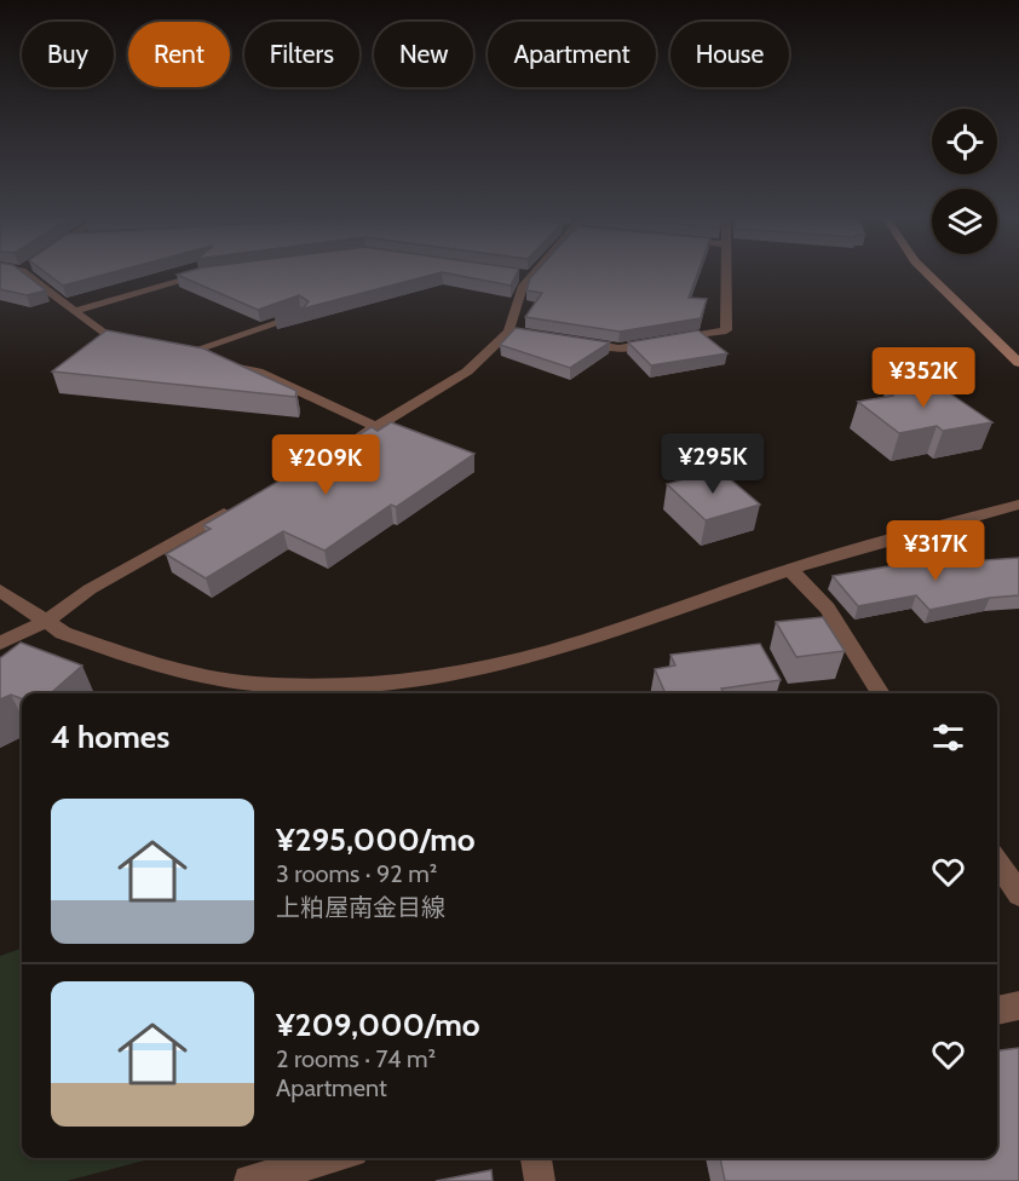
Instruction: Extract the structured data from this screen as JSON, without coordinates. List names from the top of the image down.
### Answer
{
  "page": {
    "chip": [
      "Buy",
      "Rent",
      "Filters",
      "New",
      "Apartment",
      "House"
    ],
    "price": [
      "¥352K",
      "¥295K",
      "¥209K",
      "¥317K"
    ],
    "heading": "4 homes",
    "list": [
      {
        "name": "¥295,000/mo",
        "note": "3 rooms · 92 m² · 上粕屋南金目線"
      },
      {
        "name": "¥209,000/mo",
        "note": "2 rooms · 74 m² · Apartment"
      }
    ]
  }
}
